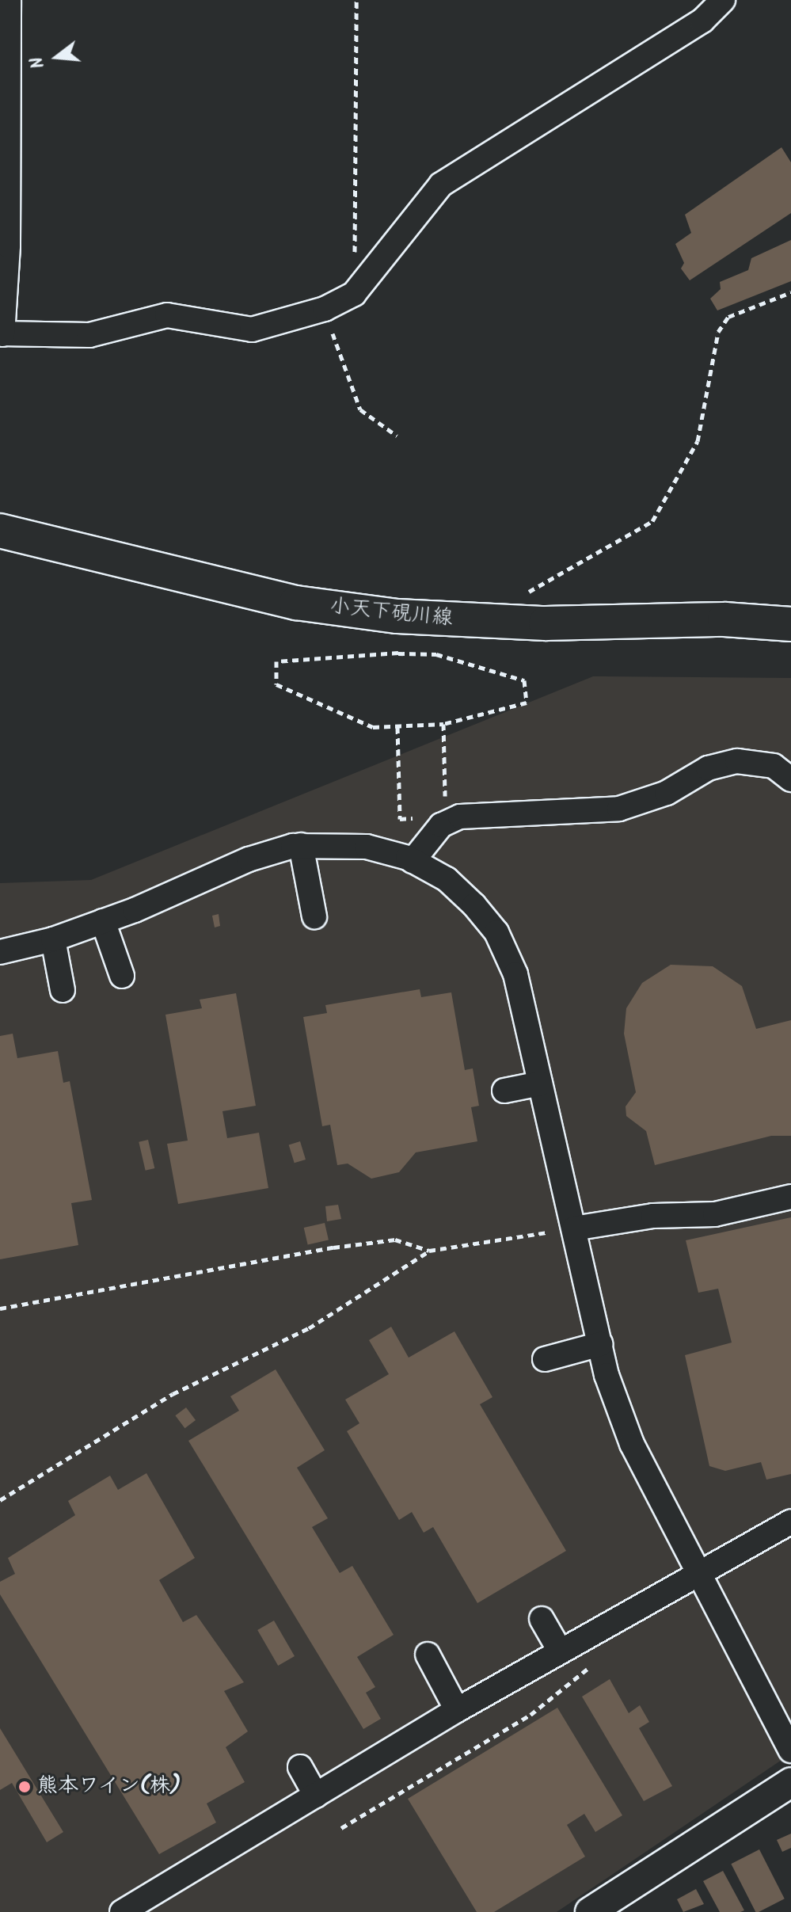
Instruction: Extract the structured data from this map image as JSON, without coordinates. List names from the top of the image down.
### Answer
{
  "streets": {
    "main road": ["小天下硯川線"]
  },
  "places": ["熊本ワイン(株)"],
  "north": "left"
}
